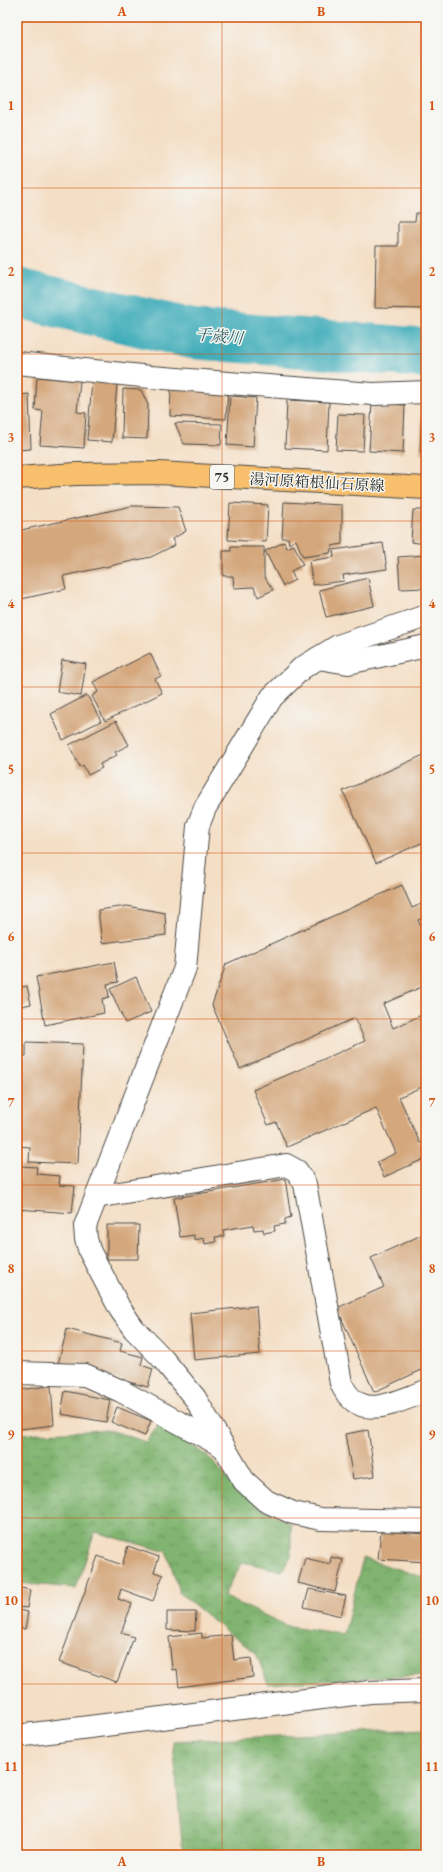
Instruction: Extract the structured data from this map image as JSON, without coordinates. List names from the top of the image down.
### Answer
{
  "streets": {
    "main road": ["75", "湯河原箱根仙石原線"]
  },
  "water": ["千歳川"],
  "grid": {
    "columns": ["A", "B"],
    "rows": [
      "1",
      "2",
      "3",
      "4",
      "5",
      "6",
      "7",
      "8",
      "9",
      "10",
      "11"
    ]
  }
}
